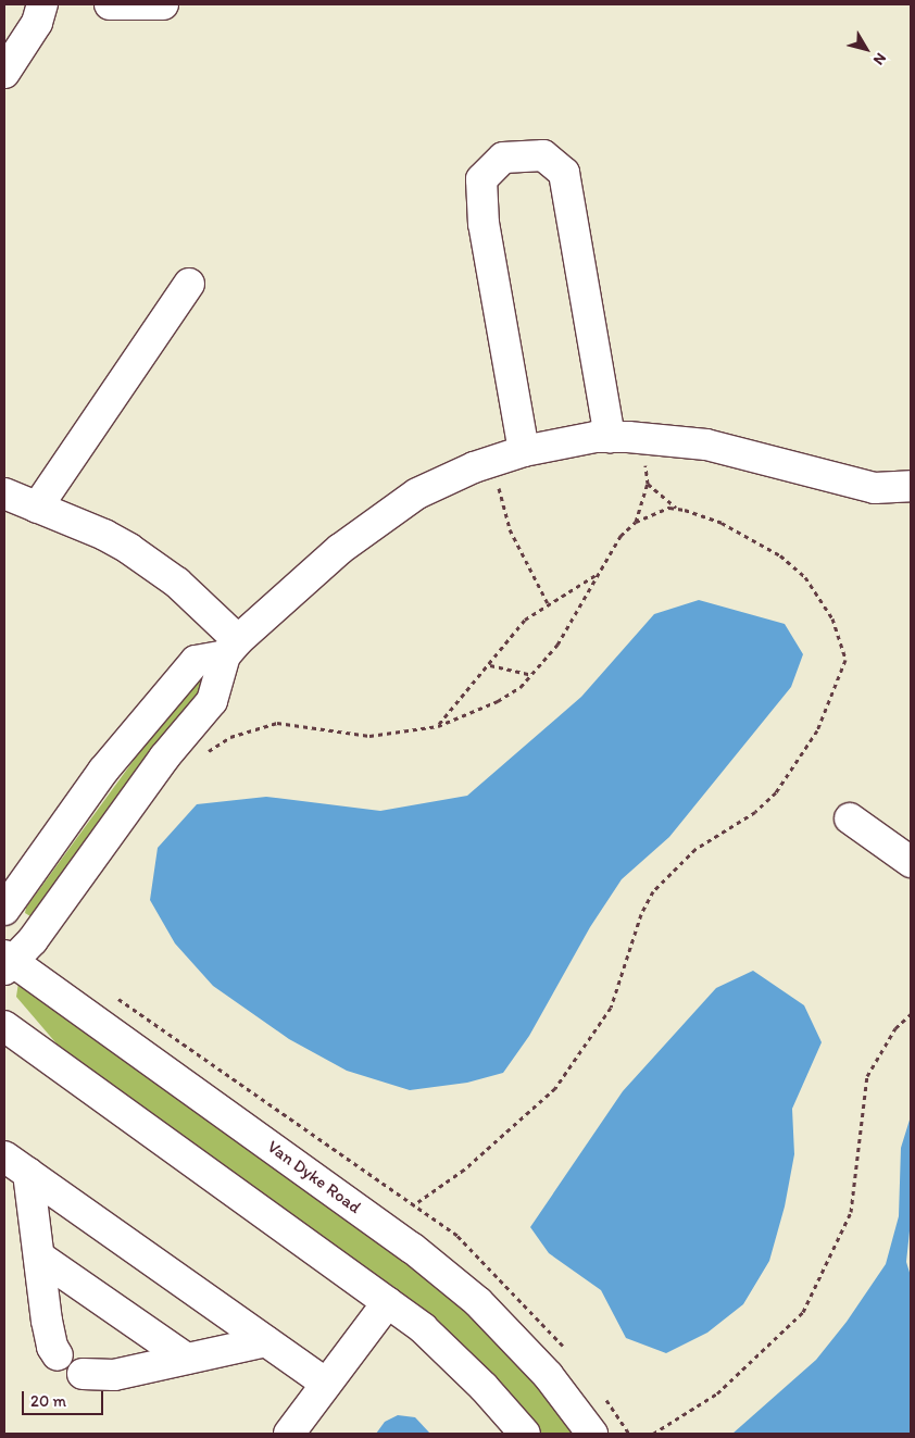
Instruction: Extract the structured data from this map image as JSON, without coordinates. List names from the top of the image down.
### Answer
{
  "streets": {
    "street": ["Van Dyke Road"]
  },
  "scale_bar": "20 m",
  "north": "bottom right"
}
